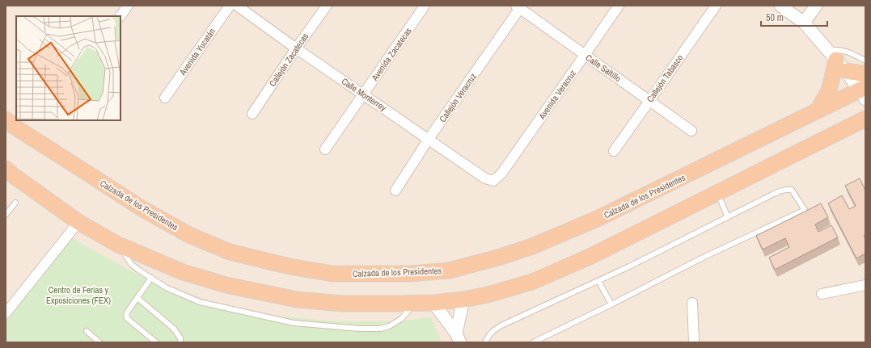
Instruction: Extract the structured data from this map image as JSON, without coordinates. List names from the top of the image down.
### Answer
{
  "streets": {
    "highway": ["Calzada de los Presidentes"],
    "street": [
      "Avenida Yucatán",
      "Avenida Zacatecas",
      "Callejón Zacatecas",
      "Calle Saltillo",
      "Callejón Tabasco",
      "Calle Monterrey",
      "Avenida Veracruz",
      "Callejón Veracruz"
    ]
  },
  "crossings": [
    ["Avenida Zacatecas", "Calle Monterrey"],
    ["Callejón Zacatecas", "Calle Monterrey"],
    ["Calle Saltillo", "Callejón Tabasco"],
    ["Calle Saltillo", "Avenida Veracruz"],
    ["Calle Saltillo", "Callejón Veracruz"],
    ["Calle Monterrey", "Avenida Veracruz"],
    ["Calle Monterrey", "Callejón Veracruz"]
  ],
  "parks": ["Centro de Ferias y Exposiciones (FEX)"],
  "scale_bar": "50 m"
}
